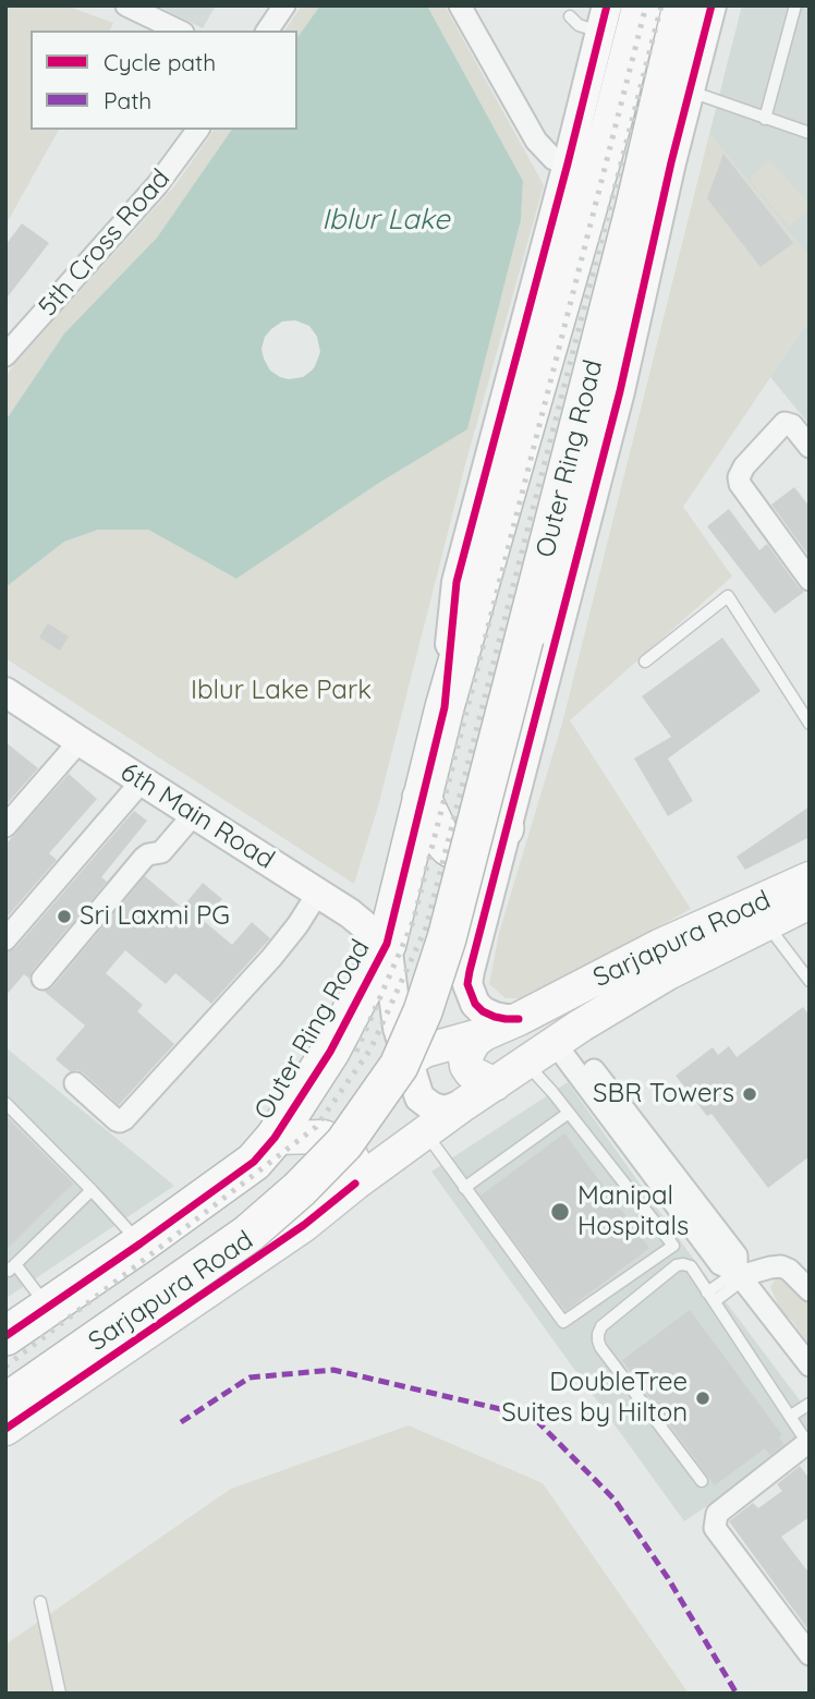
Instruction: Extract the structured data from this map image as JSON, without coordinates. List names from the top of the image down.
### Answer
{
  "streets": {
    "highway": ["Outer Ring Road"],
    "main road": ["Sarjapura Road"],
    "street": ["5th Cross Road", "6th Main Road"]
  },
  "crossings": [
    ["Outer Ring Road", "6th Main Road"],
    ["Outer Ring Road", "Sarjapura Road"]
  ],
  "water": ["Iblur Lake"],
  "parks": ["Iblur Lake Park"],
  "places": [
    "Sri Laxmi PG",
    "SBR Towers",
    "Manipal Hospitals",
    "DoubleTree Suites by Hilton"
  ],
  "legend": ["Cycle path", "Path"]
}
